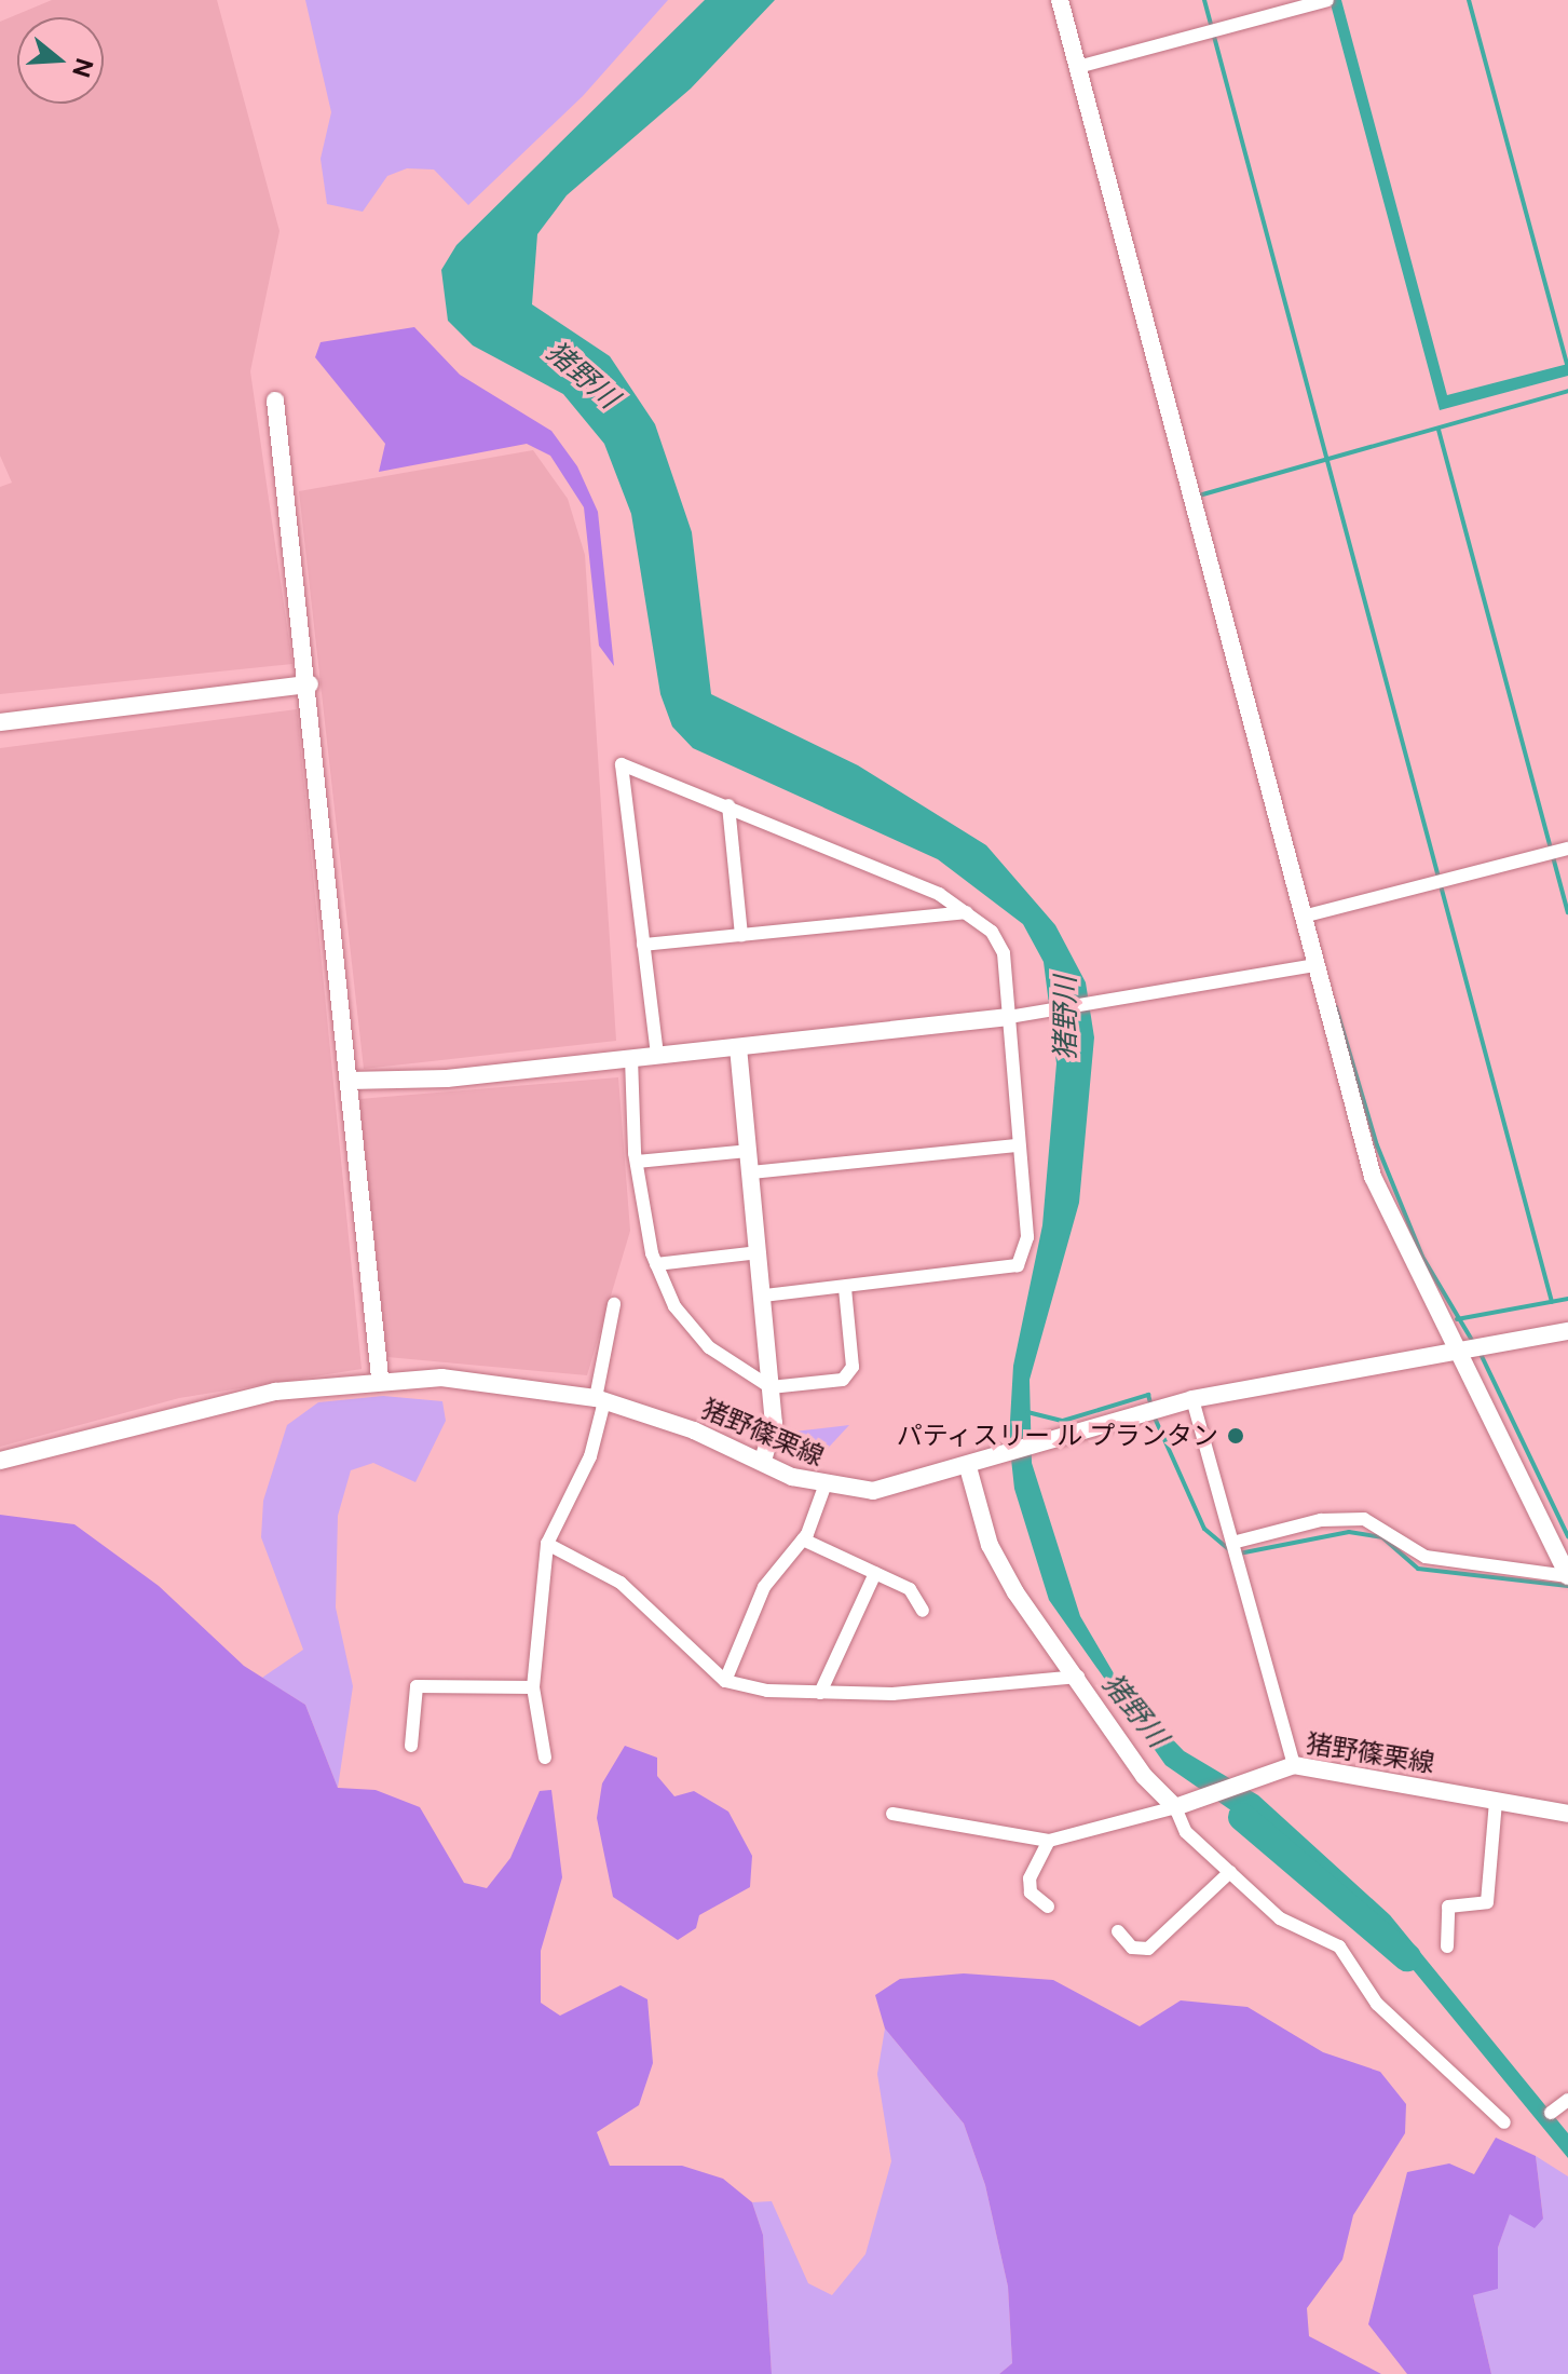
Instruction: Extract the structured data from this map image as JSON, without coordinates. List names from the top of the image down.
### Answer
{
  "streets": {
    "street": ["猪野篠栗線"]
  },
  "water": ["猪野川"],
  "places": ["パティスリー ル プランタン"],
  "north": "right"
}
